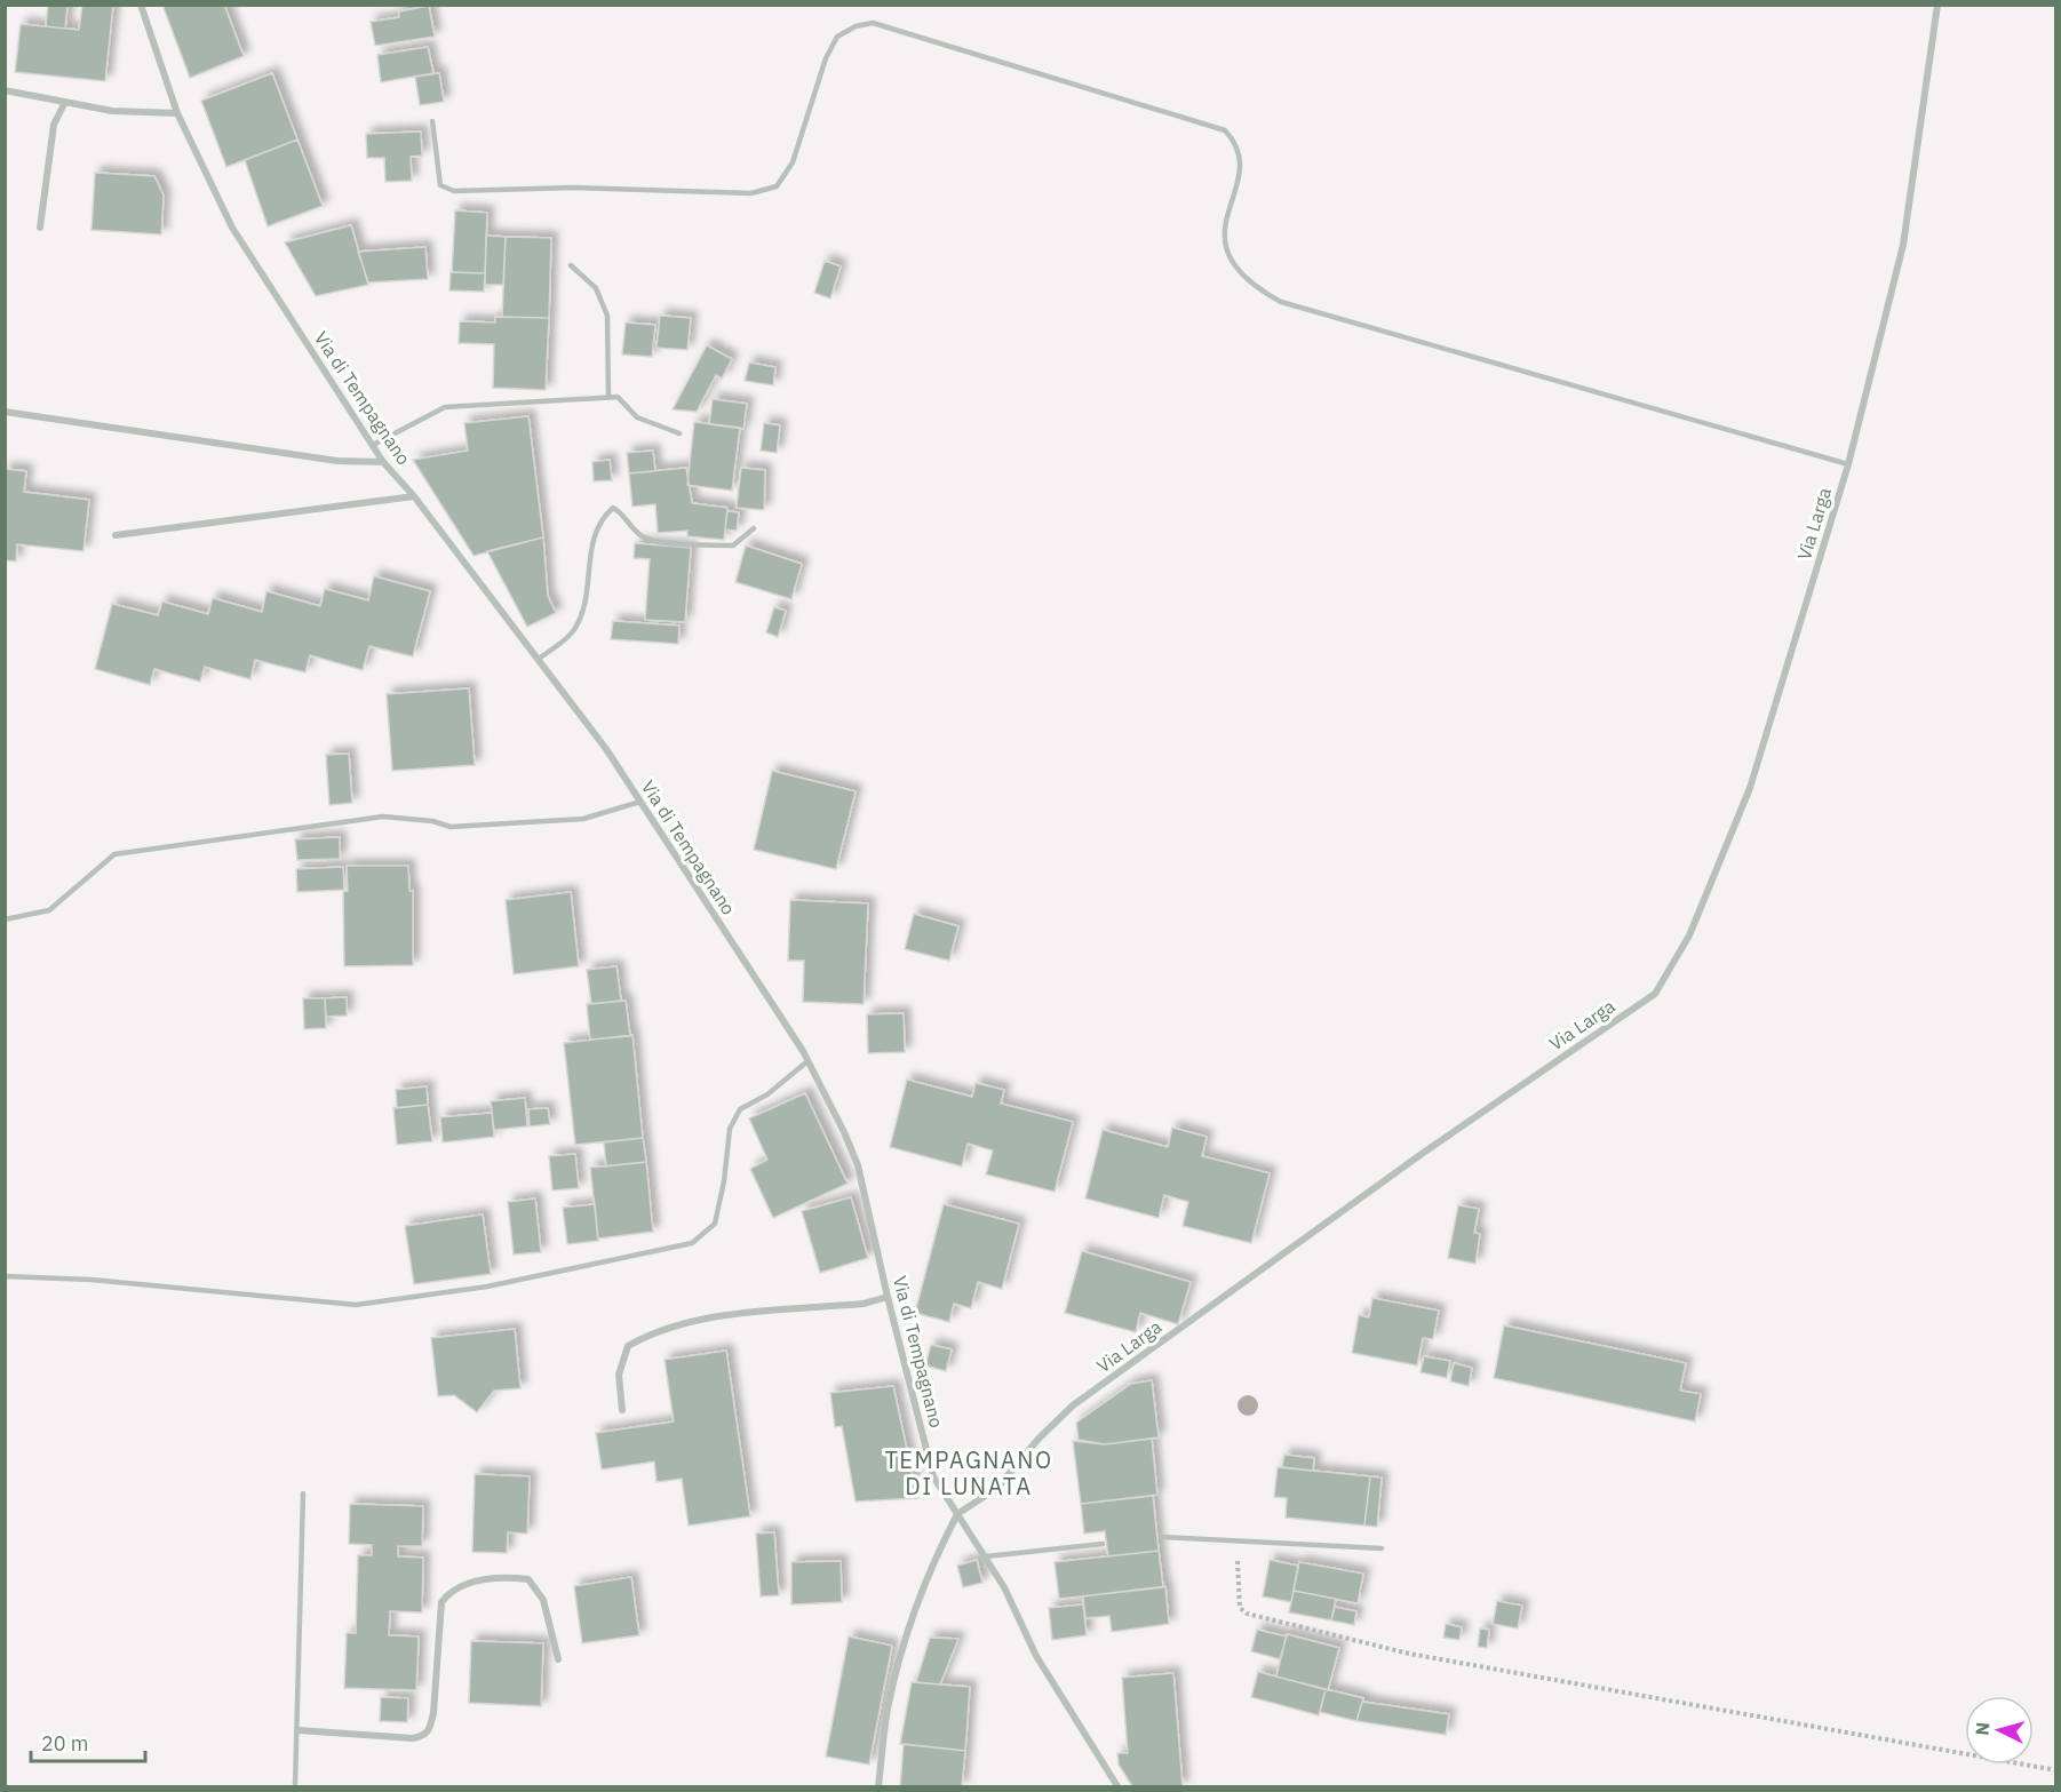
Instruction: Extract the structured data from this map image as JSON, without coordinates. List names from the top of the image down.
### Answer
{
  "streets": {
    "street": ["Via di Tempagnano", "Via Larga"]
  },
  "crossings": [
    ["Via di Tempagnano", "Via Larga"]
  ],
  "districts": ["TEMPAGNANO DI LUNATA"],
  "scale_bar": "20 m",
  "north": "left"
}
